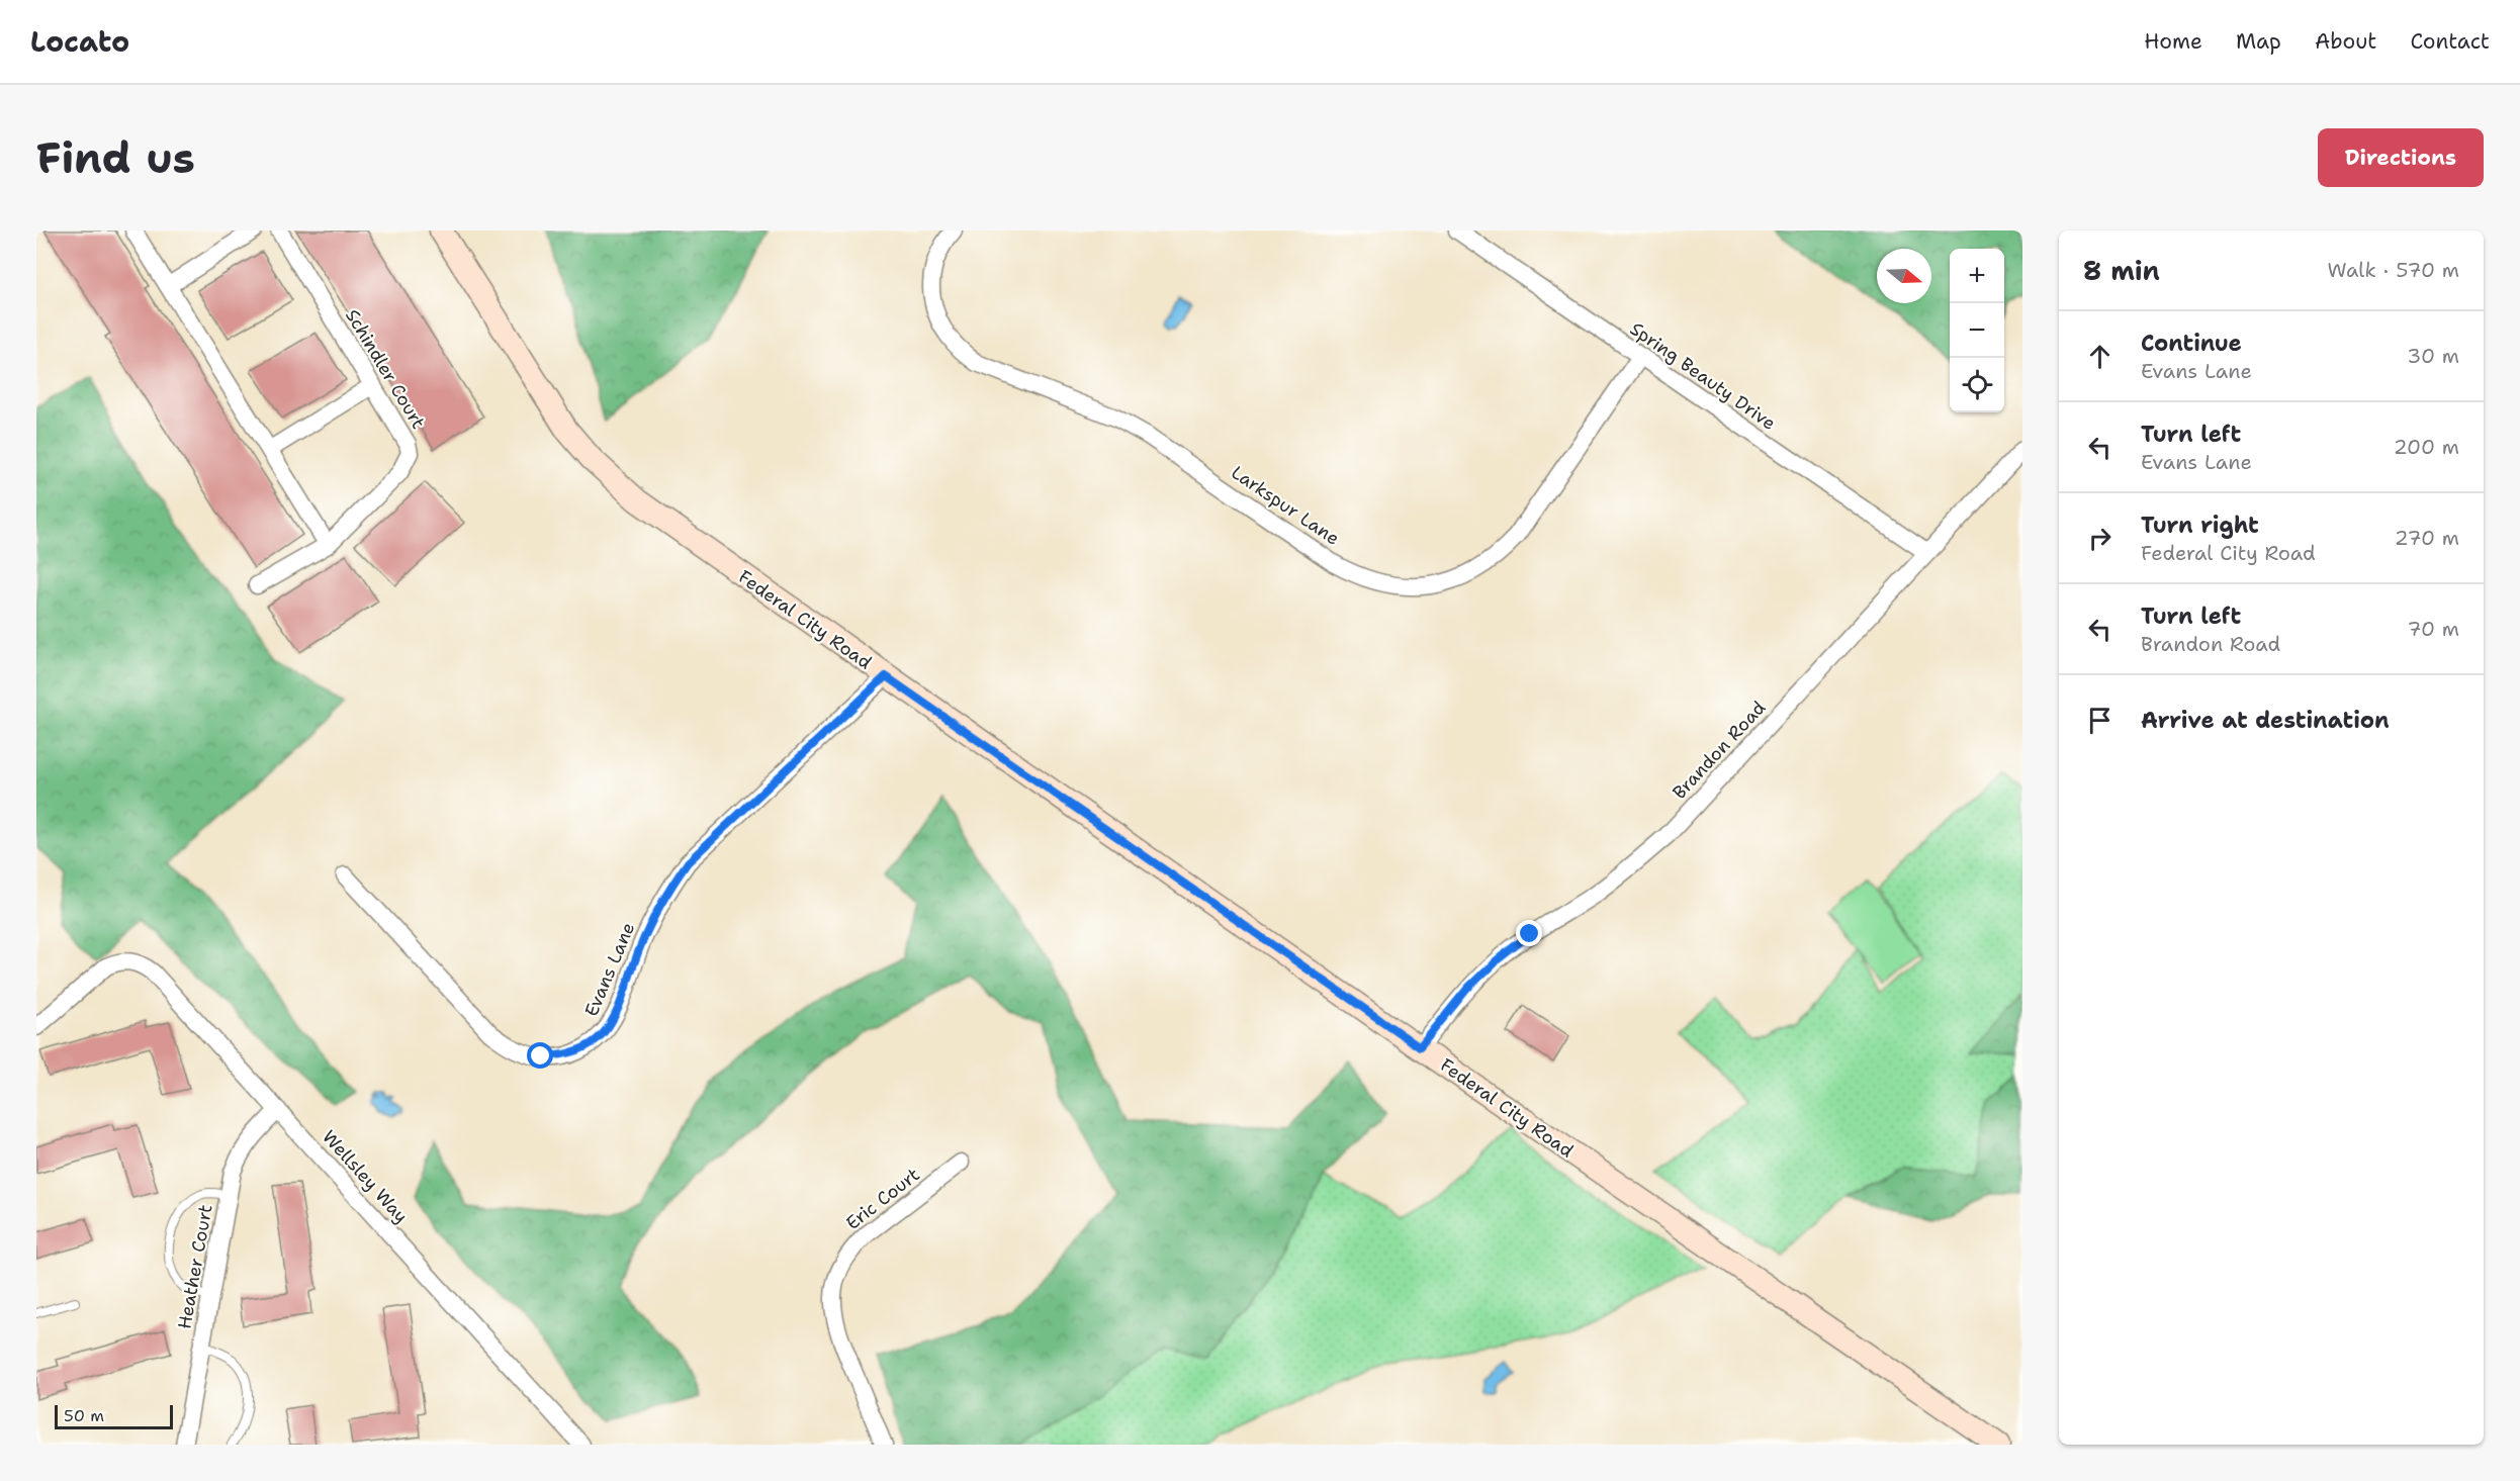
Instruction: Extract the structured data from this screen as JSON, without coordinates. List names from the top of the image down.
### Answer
{
  "streets": {
    "street": [
      "Schindler Court",
      "Spring Beauty Drive",
      "Larkspur Lane",
      "Federal City Road",
      "Brandon Road",
      "Evans Lane",
      "Wellsley Way",
      "Eric Court",
      "Heather Court"
    ]
  },
  "crossings": [
    ["Spring Beauty Drive", "Larkspur Lane"],
    ["Spring Beauty Drive", "Brandon Road"],
    ["Federal City Road", "Brandon Road"],
    ["Federal City Road", "Evans Lane"],
    ["Wellsley Way", "Heather Court"]
  ],
  "scale_bar": "50 m",
  "north": "right",
  "page": {
    "header": "Locato",
    "nav": [
      "Home",
      "Map",
      "About",
      "Contact"
    ],
    "buttons": "Directions",
    "title": "Find us",
    "heading": ["8 min", "Walk · 570 m"],
    "map_buttons": ["+", "−"],
    "list": [
      ["Continue", "Evans Lane", "30 m"],
      ["Turn left", "Evans Lane", "200 m"],
      ["Turn right", "Federal City Road", "270 m"],
      ["Turn left", "Brandon Road", "70 m"],
      "Arrive at destination"
    ],
    "scale": "50 m"
  }
}
